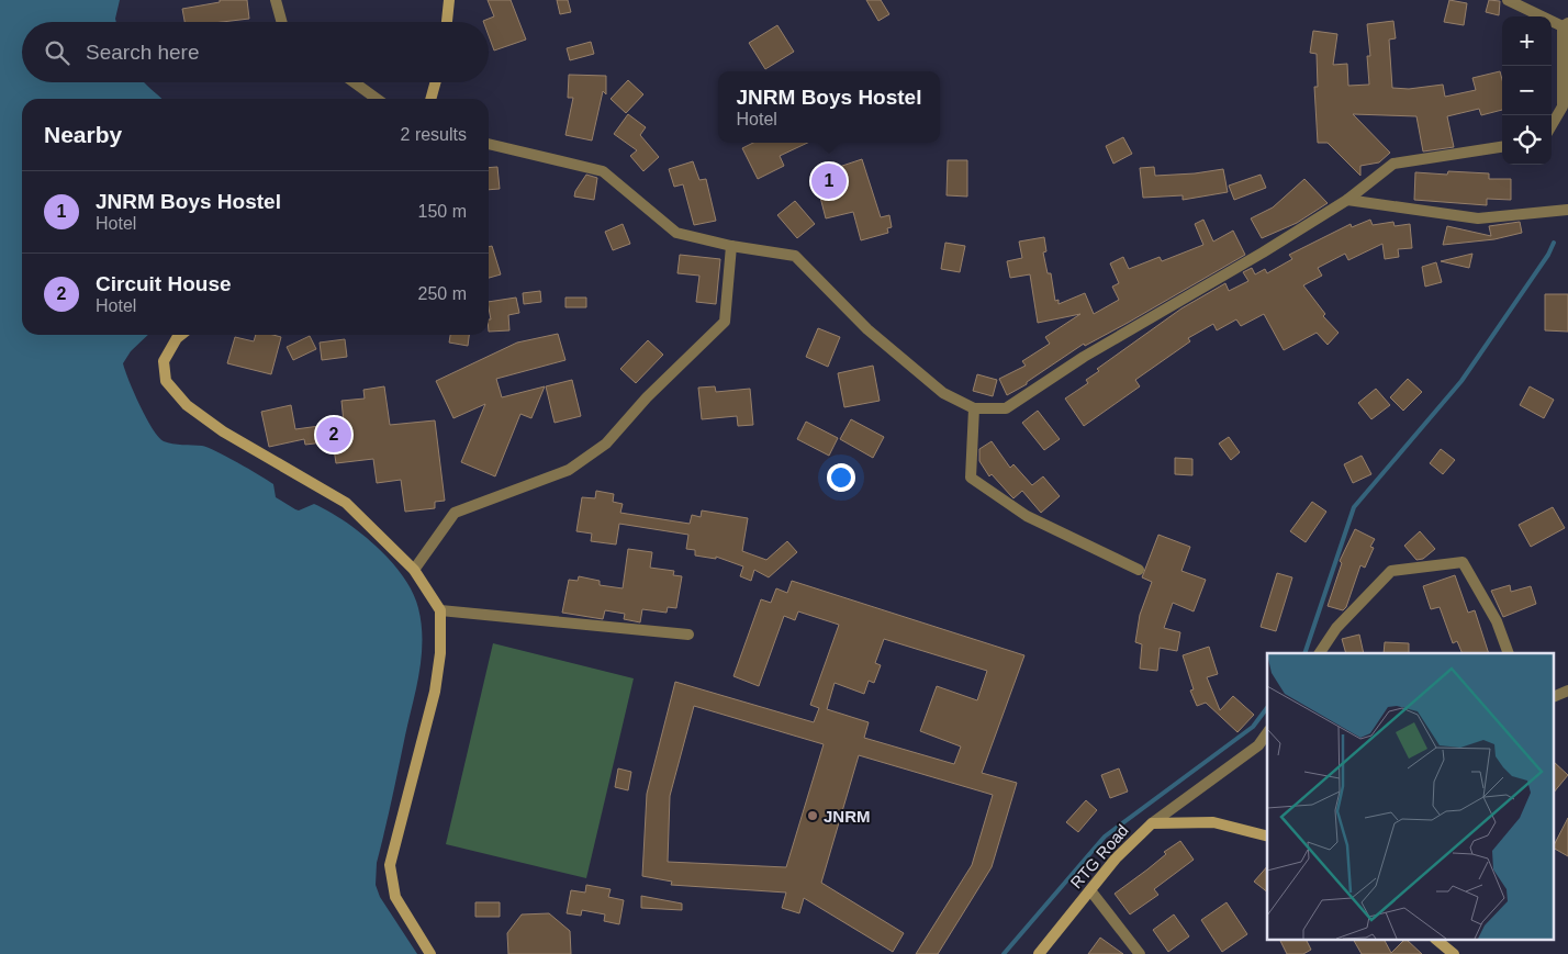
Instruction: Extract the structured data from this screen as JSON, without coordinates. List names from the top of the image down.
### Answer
{
  "streets": {
    "main road": ["RTG Road"]
  },
  "places": ["JNRM"],
  "page": {
    "map_buttons": ["+", "−"],
    "search": "Search here",
    "popup": ["JNRM Boys Hostel", "Hotel"],
    "heading": ["Nearby", "2 results"],
    "pins": ["1", "2"],
    "list": [
      {
        "mark": "1",
        "name": "JNRM Boys Hostel",
        "note": "Hotel",
        "value": "150 m"
      },
      {
        "mark": "2",
        "name": "Circuit House",
        "note": "Hotel",
        "value": "250 m"
      }
    ]
  }
}
